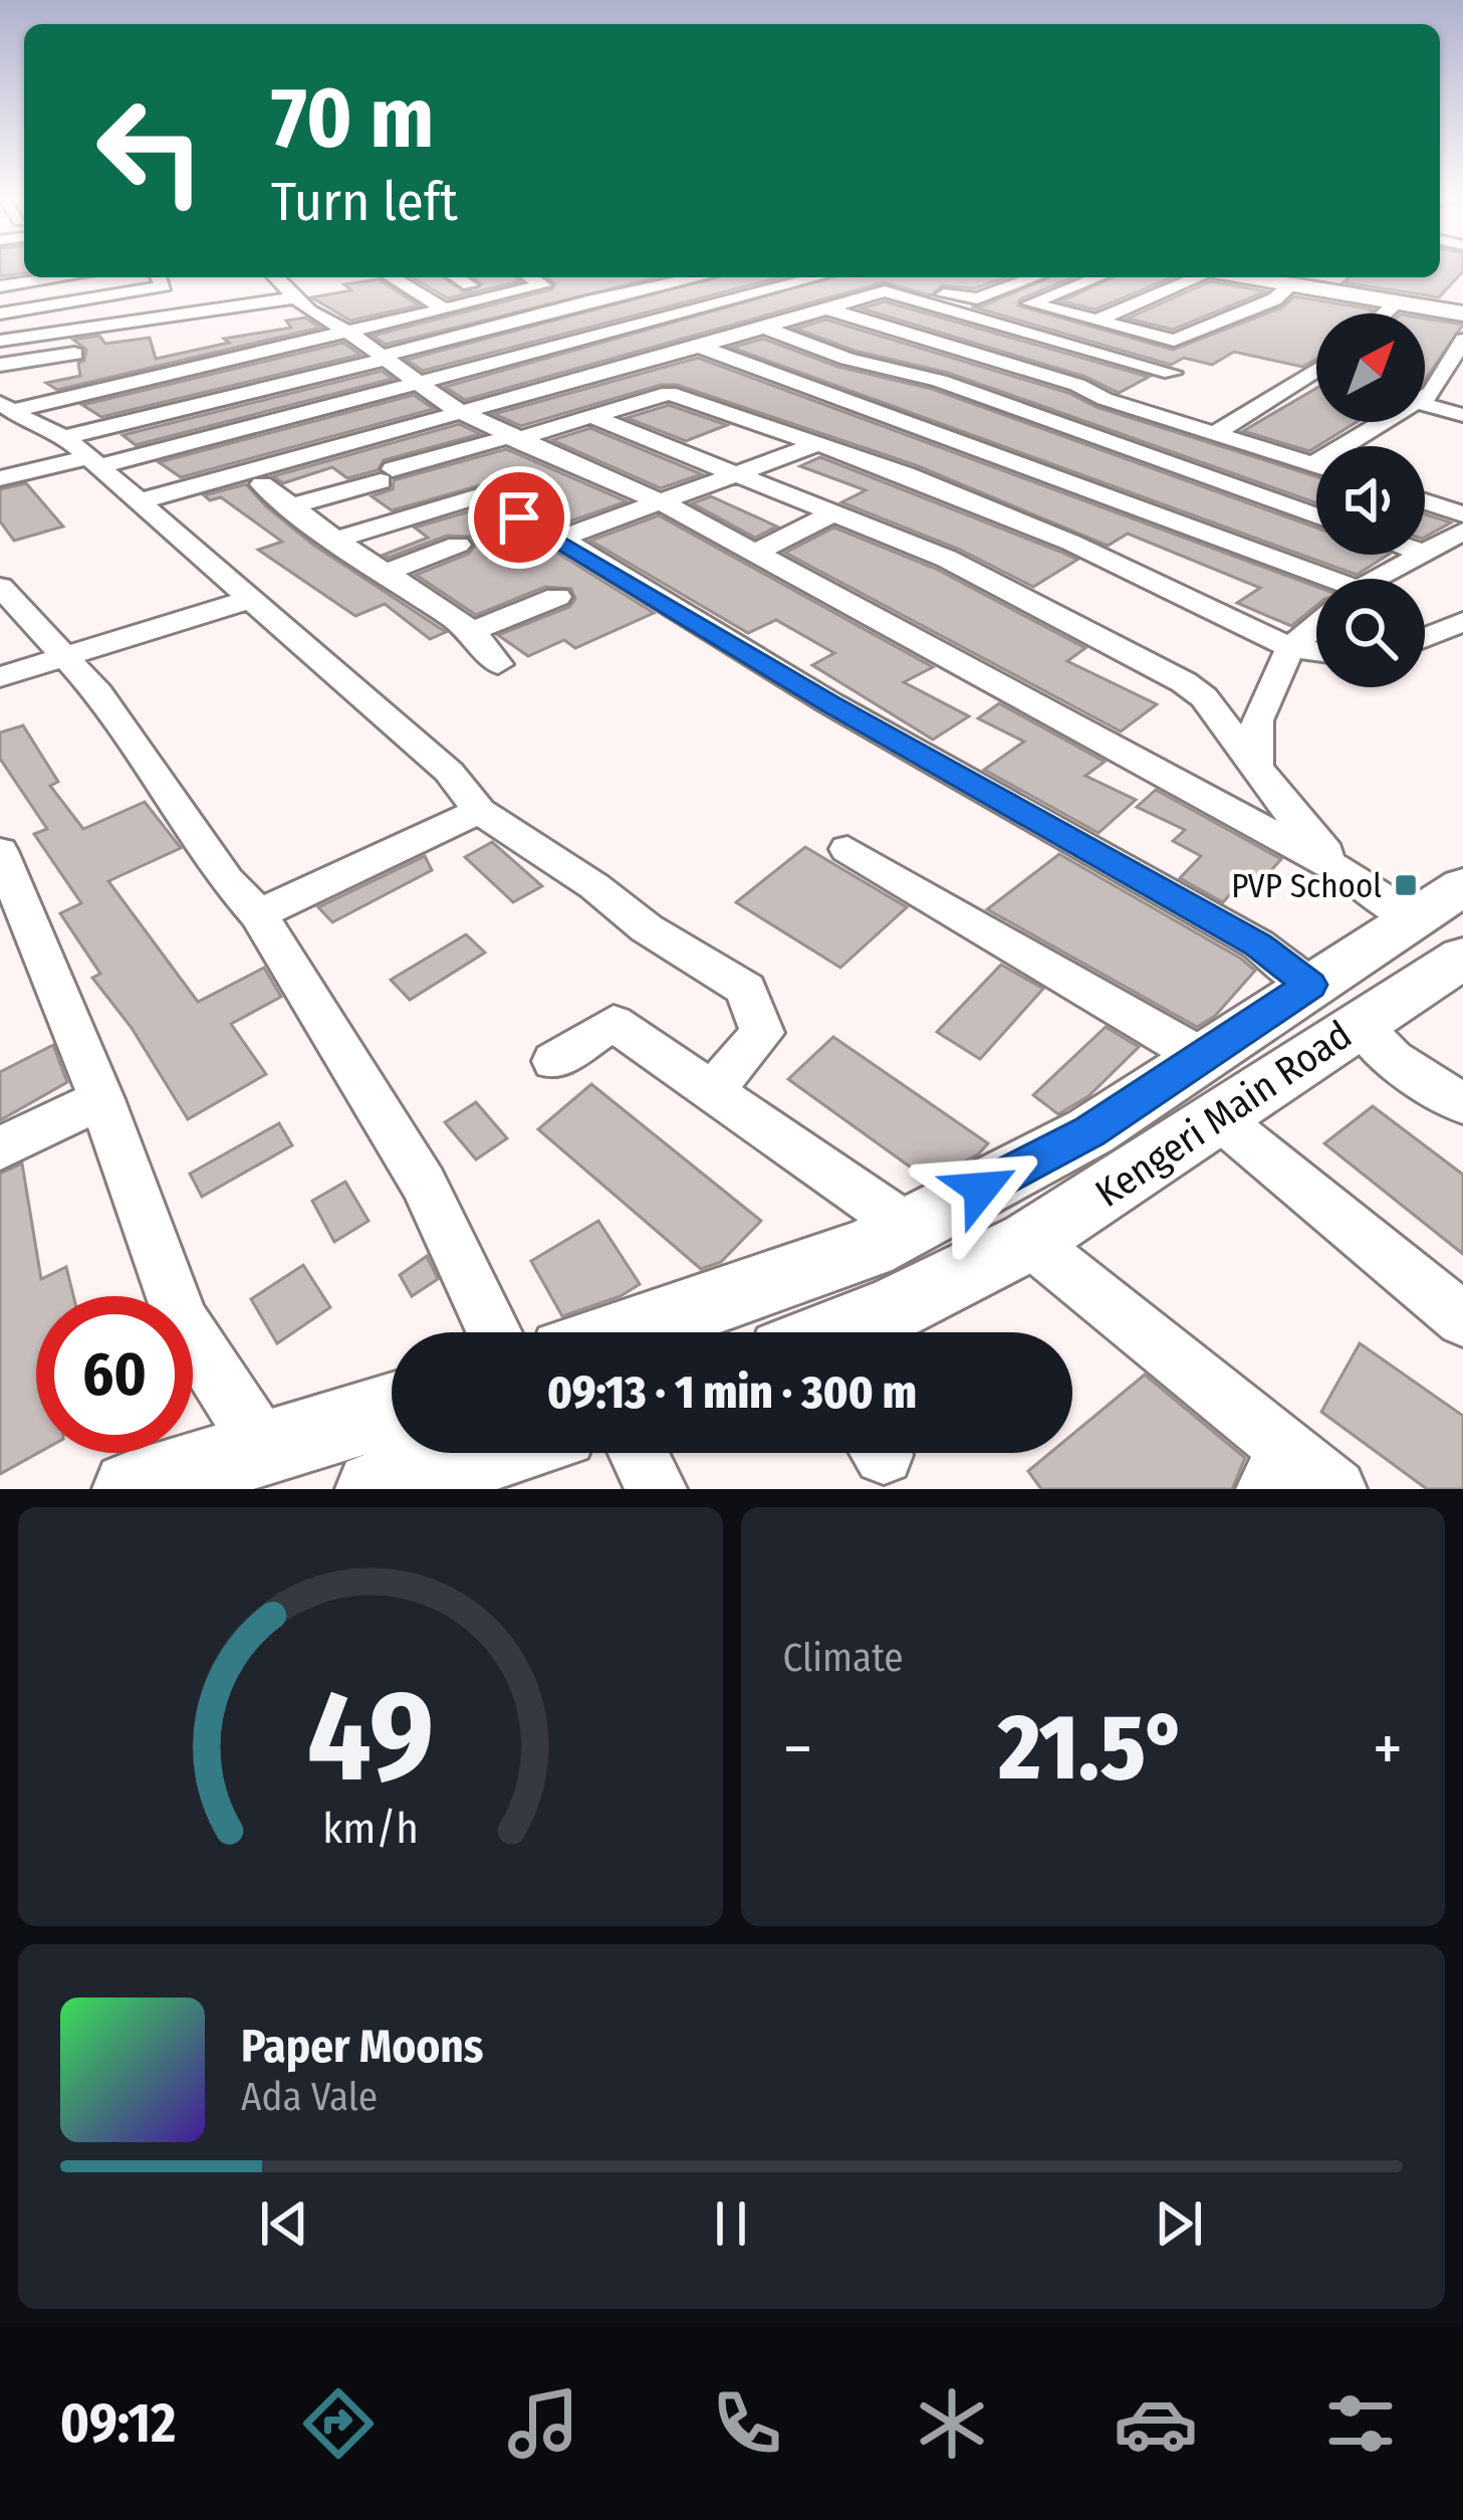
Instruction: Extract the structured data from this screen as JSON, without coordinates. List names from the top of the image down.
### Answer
{
  "streets": {
    "main road": ["Kengeri Main Road"]
  },
  "places": {
    "transit": ["PVP School"]
  },
  "north": "top right",
  "page": {
    "turn": ["70 m", "Turn left"],
    "limit": "60",
    "trip": "09:13 · 1 min · 300 m",
    "tile": "Climate",
    "heat": ["−", "21.5°", "+"],
    "song": ["Paper Moons", "Ada Vale"],
    "tabs": "09:12",
    "gauge": ["49", "km/h"]
  }
}
